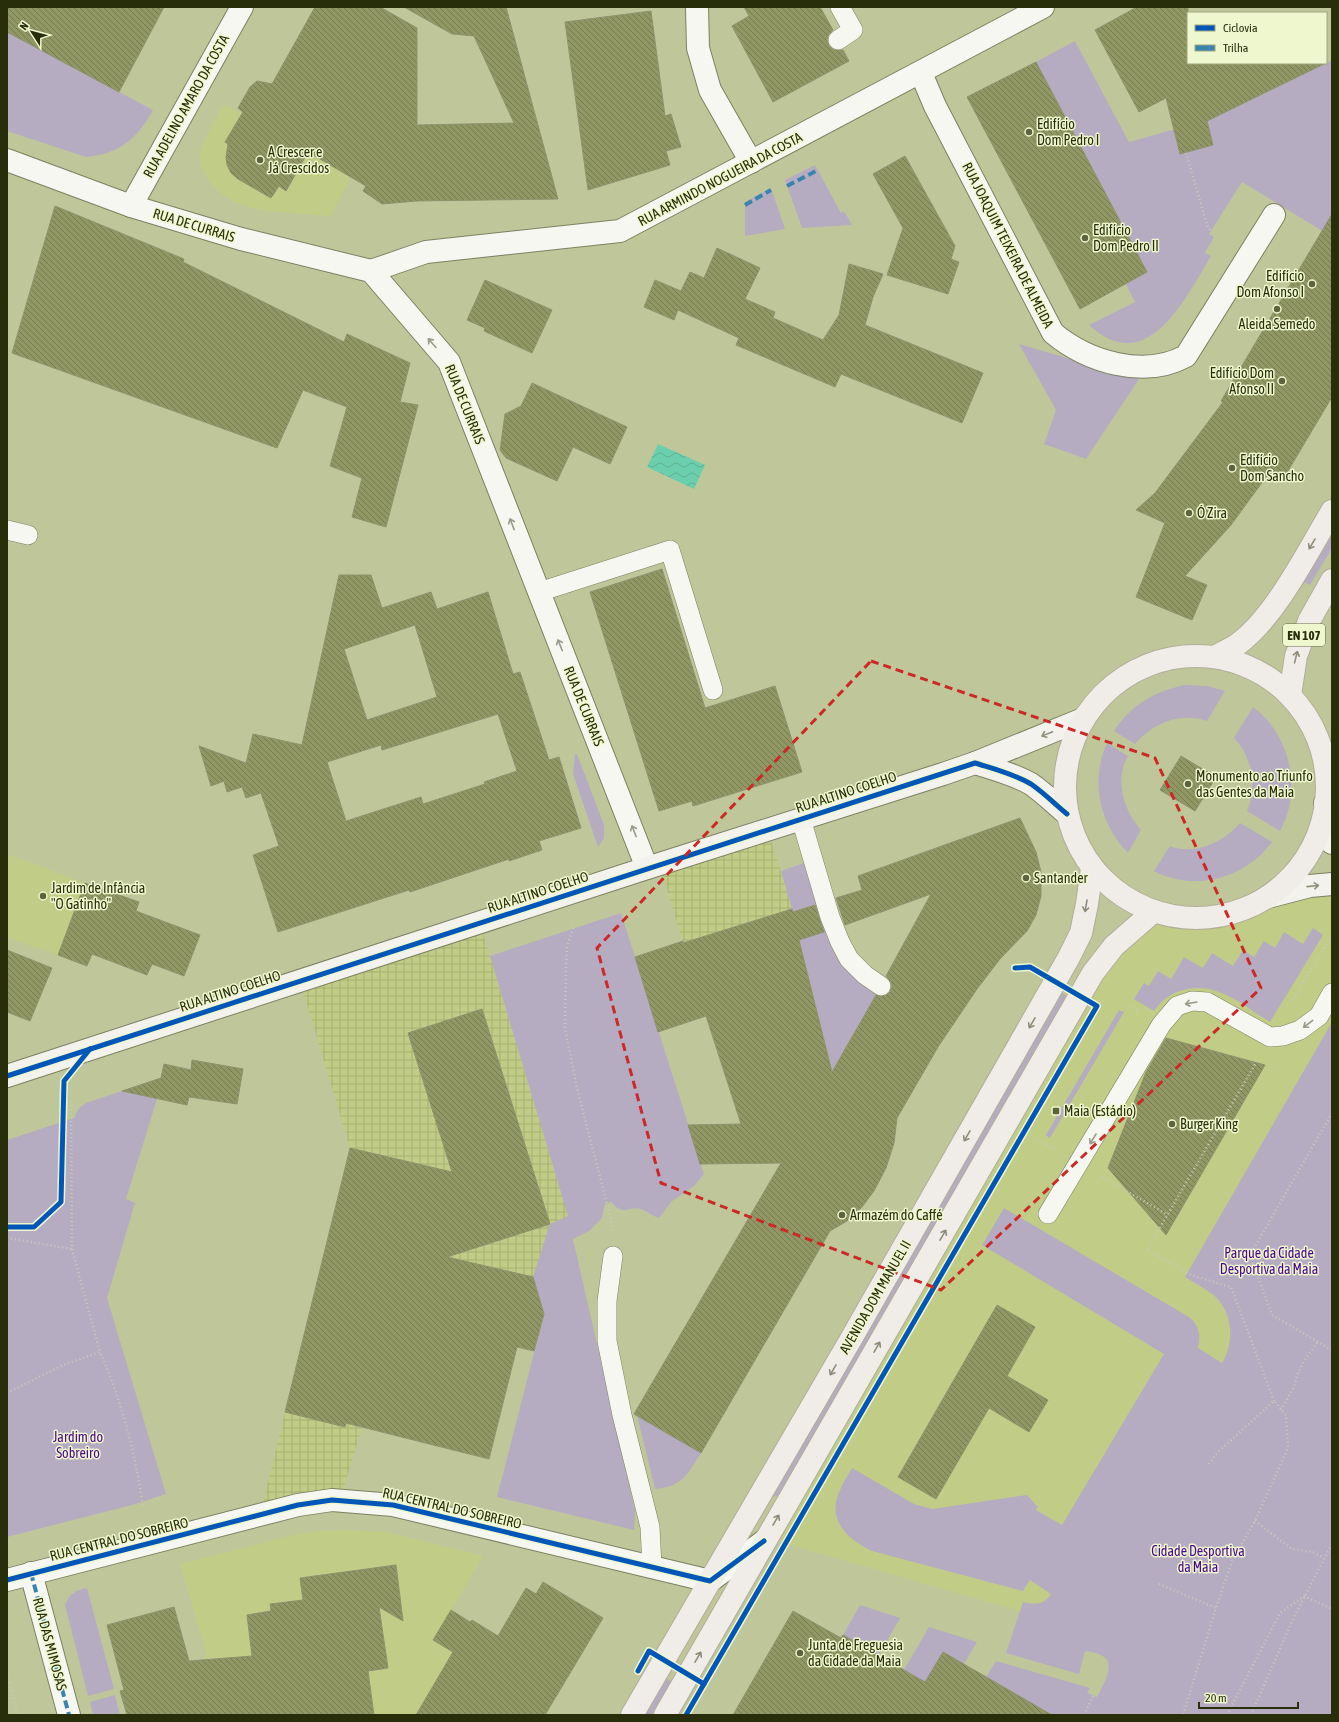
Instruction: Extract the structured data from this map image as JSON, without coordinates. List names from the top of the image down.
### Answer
{
  "streets": {
    "main road": ["EN 107", "RUA ALTINO COELHO", "AVENIDA DOM MANUEL II"],
    "street": [
      "RUA ADELINO AMARO DA COSTA",
      "RUA ARMINDO NOGUEIRA DA COSTA",
      "RUA DE CURRAIS",
      "RUA JOAQUIM TEIXEIRA DE ALMEIDA",
      "RUA CENTRAL DO SOBREIRO",
      "RUA DAS MIMOSAS"
    ]
  },
  "crossings": [
    ["RUA ADELINO AMARO DA COSTA", "RUA DE CURRAIS"],
    ["RUA ARMINDO NOGUEIRA DA COSTA", "RUA DE CURRAIS"],
    ["RUA ARMINDO NOGUEIRA DA COSTA", "RUA JOAQUIM TEIXEIRA DE ALMEIDA"],
    ["RUA DE CURRAIS", "RUA ALTINO COELHO"],
    ["AVENIDA DOM MANUEL II", "RUA CENTRAL DO SOBREIRO"],
    ["RUA CENTRAL DO SOBREIRO", "RUA DAS MIMOSAS"]
  ],
  "one_way": ["RUA DE CURRAIS"],
  "parks": ["Parque da Cidade Desportiva da Maia", "Jardim do Sobreiro", "Cidade Desportiva da Maia"],
  "places": {
    "other": [
      "Edifício Dom Pedro I",
      "A Crescer e Já Crescidos",
      "Edifício Dom Pedro II",
      "Edifício Dom Afonso I",
      "Aleida Semedo",
      "Edifício Dom Afonso II",
      "Edifício Dom Sancho",
      "Ó Zira",
      "Monumento ao Triunfo das Gentes da Maia",
      "Santander",
      "Jardim de Infância \"O Gatinho\"",
      "Burger King",
      "Armazém do Caffé",
      "Junta de Freguesia da Cidade da Maia"
    ],
    "transit": ["Maia (Estádio)"]
  },
  "legend": ["Ciclovia", "Trilha"],
  "scale_bar": "20 m",
  "north": "top left"
}
